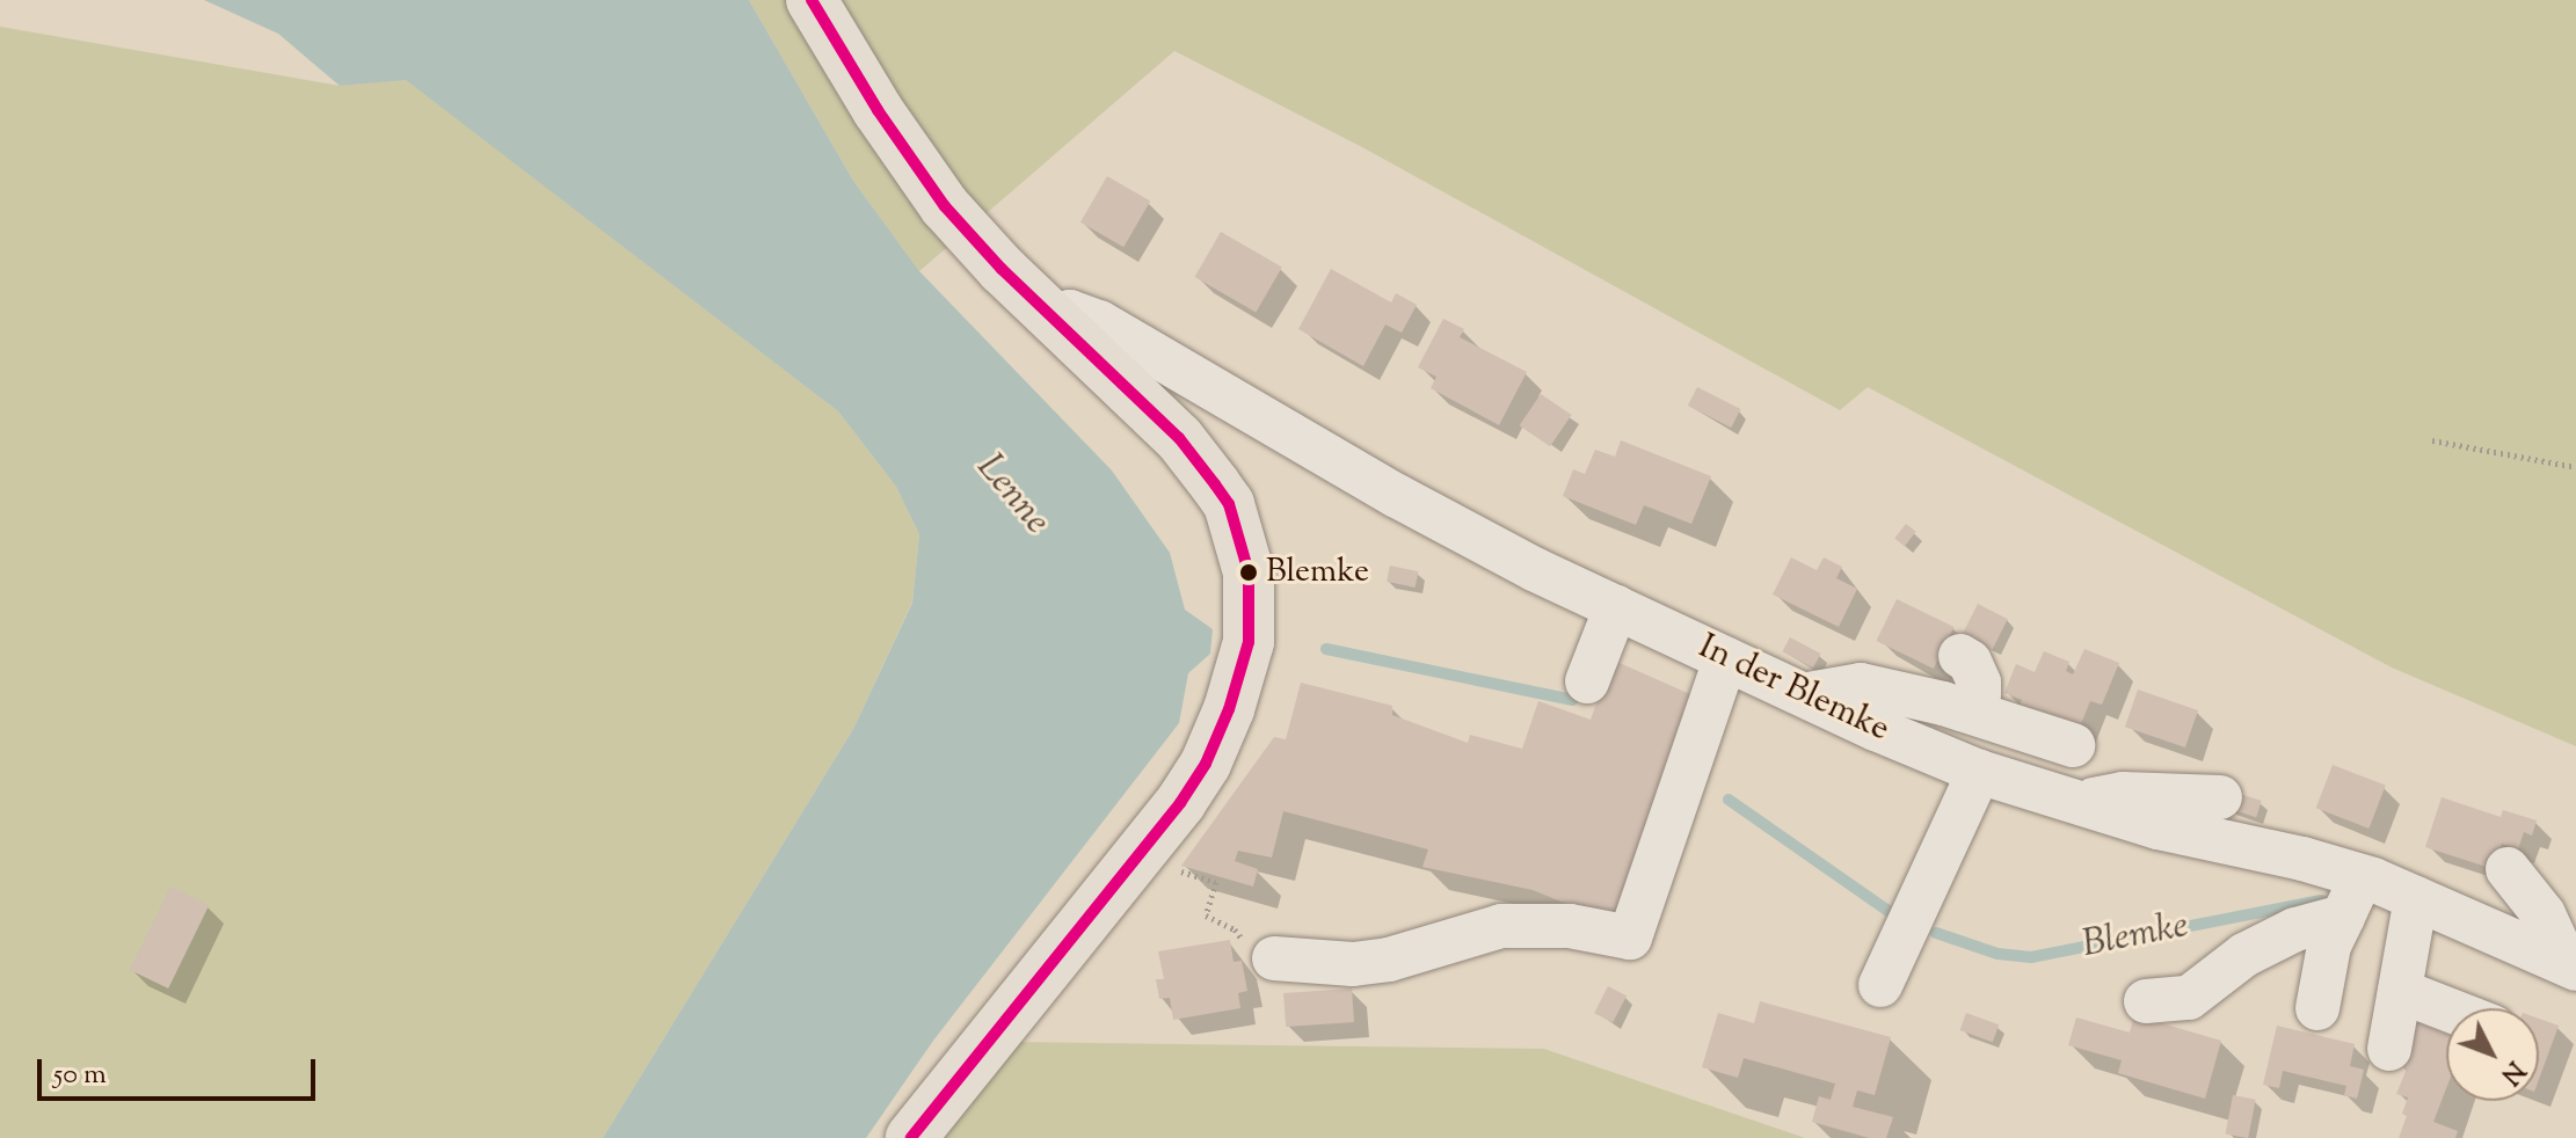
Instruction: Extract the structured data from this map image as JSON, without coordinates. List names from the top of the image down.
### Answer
{
  "streets": {
    "street": ["In der Blemke"]
  },
  "water": ["Lenne", "Blemke"],
  "places": ["Blemke"],
  "scale_bar": "50 m",
  "north": "bottom right"
}
